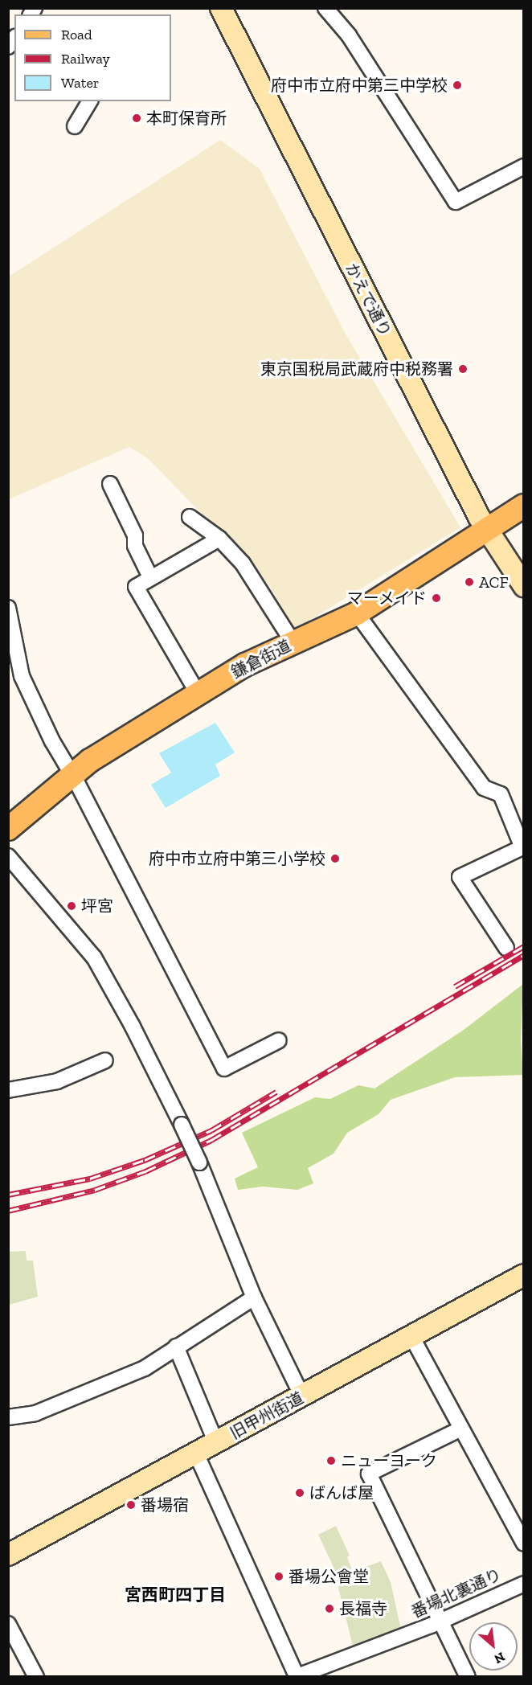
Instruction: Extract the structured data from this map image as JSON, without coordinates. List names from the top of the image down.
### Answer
{
  "streets": {
    "main road": ["鎌倉街道"],
    "street": ["かえで通り", "旧甲州街道", "番場北裏通り"]
  },
  "crossings": [
    ["かえで通り", "鎌倉街道"]
  ],
  "districts": ["宮西町四丁目"],
  "places": [
    "府中市立府中第三中学校",
    "本町保育所",
    "東京国税局武蔵府中税務署",
    "ACF",
    "マーメイド",
    "府中市立府中第三小学校",
    "坪宮",
    "ニューヨーク",
    "ばんば屋",
    "番場宿",
    "番場公會堂",
    "長福寺"
  ],
  "legend": ["Road", "Railway", "Water"],
  "north": "bottom right"
}
